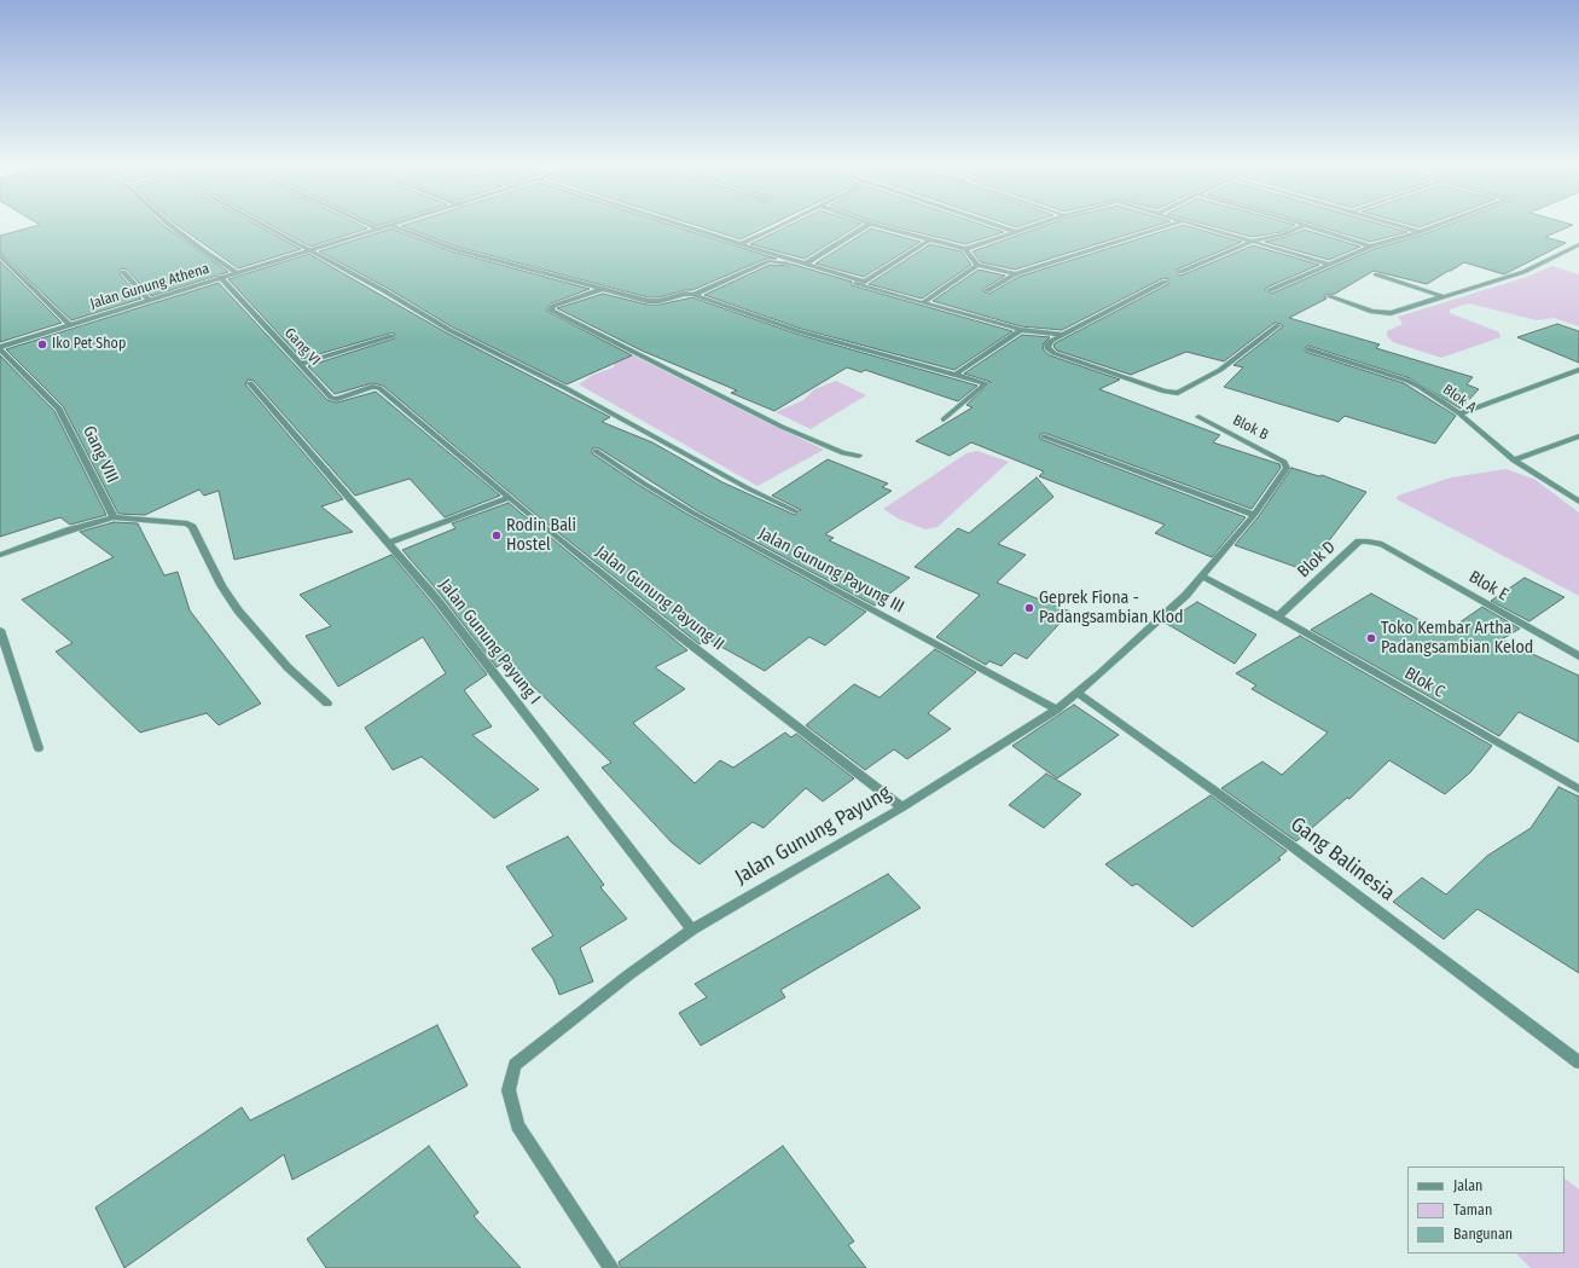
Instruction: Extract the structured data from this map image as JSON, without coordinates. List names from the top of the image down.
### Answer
{
  "streets": {
    "street": [
      "Jalan Gunung Athena",
      "Gang VI",
      "Blok A",
      "Blok B",
      "Gang VIII",
      "Blok D",
      "Jalan Gunung Payung III",
      "Blok E",
      "Jalan Gunung Payung II",
      "Jalan Gunung Payung I",
      "Blok C",
      "Jalan Gunung Payung",
      "Gang Balinesia"
    ]
  },
  "crossings": [
    ["Jalan Gunung Athena", "Gang VI"],
    ["Jalan Gunung Athena", "Gang VIII"],
    ["Gang VI", "Jalan Gunung Payung II"],
    ["Blok B", "Jalan Gunung Payung"],
    ["Blok D", "Blok E"],
    ["Blok D", "Blok C"],
    ["Jalan Gunung Payung III", "Jalan Gunung Payung"],
    ["Jalan Gunung Payung II", "Jalan Gunung Payung"],
    ["Jalan Gunung Payung I", "Jalan Gunung Payung"],
    ["Blok C", "Jalan Gunung Payung"],
    ["Jalan Gunung Payung", "Gang Balinesia"]
  ],
  "places": [
    "Iko Pet Shop",
    "Rodin Bali Hostel",
    "Geprek Fiona - Padangsambian Klod",
    "Toko Kembar Artha Padangsambian Kelod"
  ],
  "legend": ["Jalan", "Taman", "Bangunan"]
}
